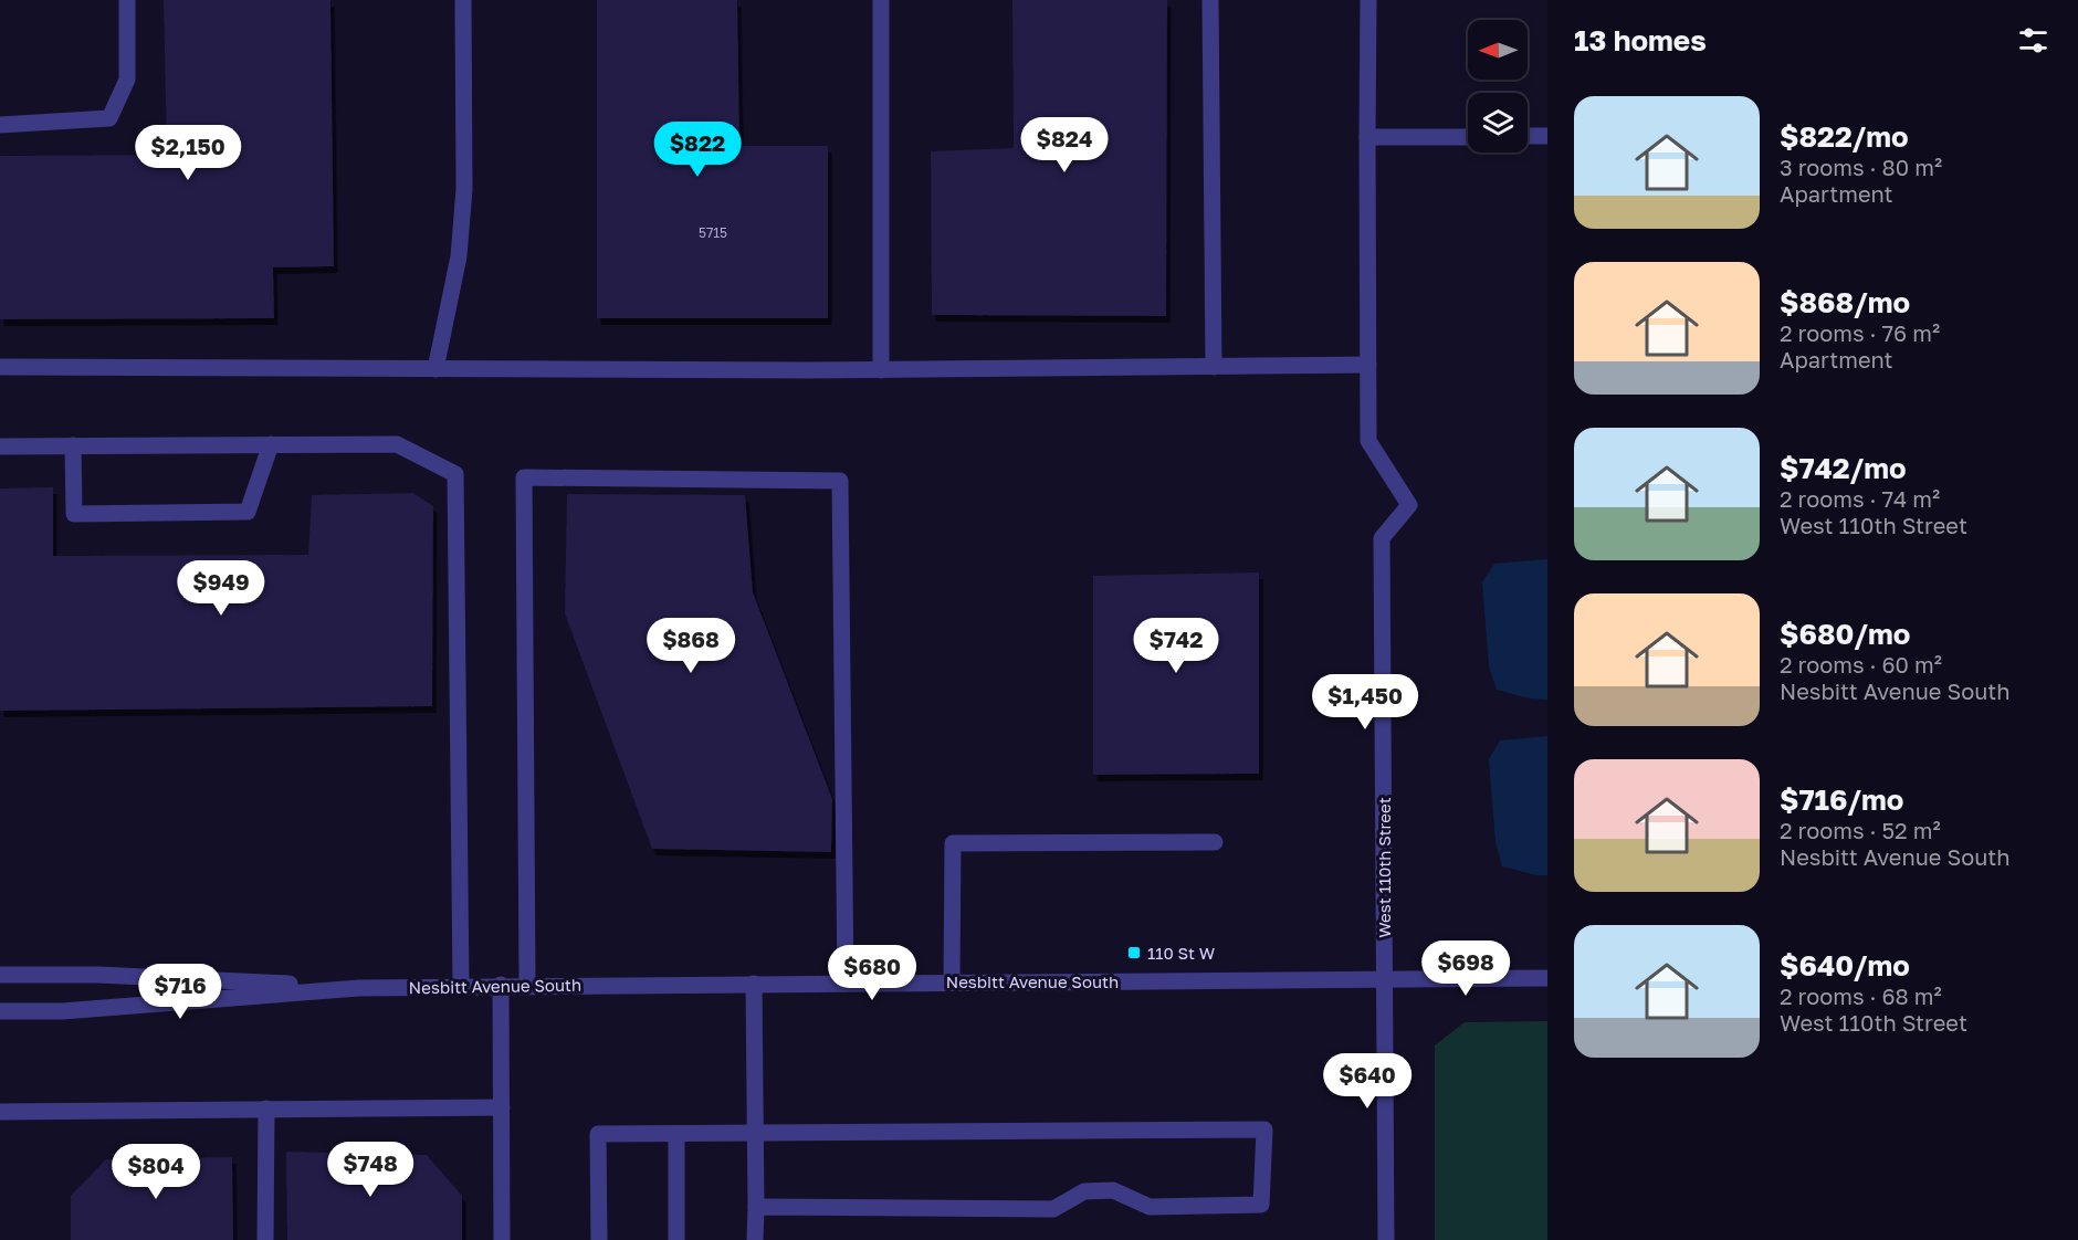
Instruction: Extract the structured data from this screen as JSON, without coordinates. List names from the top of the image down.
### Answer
{
  "streets": {
    "street": ["West 110th Street", "Nesbitt Avenue South"]
  },
  "crossings": [
    ["West 110th Street", "Nesbitt Avenue South"]
  ],
  "places": {
    "transit": ["110 St W"]
  },
  "house_numbers": ["5715"],
  "north": "left",
  "page": {
    "heading": "13 homes",
    "list": [
      {
        "name": "$822/mo",
        "note": "3 rooms · 80 m² · Apartment"
      },
      {
        "name": "$868/mo",
        "note": "2 rooms · 76 m² · Apartment"
      },
      {
        "name": "$742/mo",
        "note": "2 rooms · 74 m² · West 110th Street"
      },
      {
        "name": "$680/mo",
        "note": "2 rooms · 60 m² · Nesbitt Avenue South"
      },
      {
        "name": "$716/mo",
        "note": "2 rooms · 52 m² · Nesbitt Avenue South"
      },
      {
        "name": "$640/mo",
        "note": "2 rooms · 68 m² · West 110th Street"
      }
    ],
    "price": [
      "$824",
      "$822",
      "$2,150",
      "$949",
      "$868",
      "$742",
      "$1,450",
      "$698",
      "$680",
      "$716",
      "$640",
      "$748",
      "$804"
    ]
  }
}
